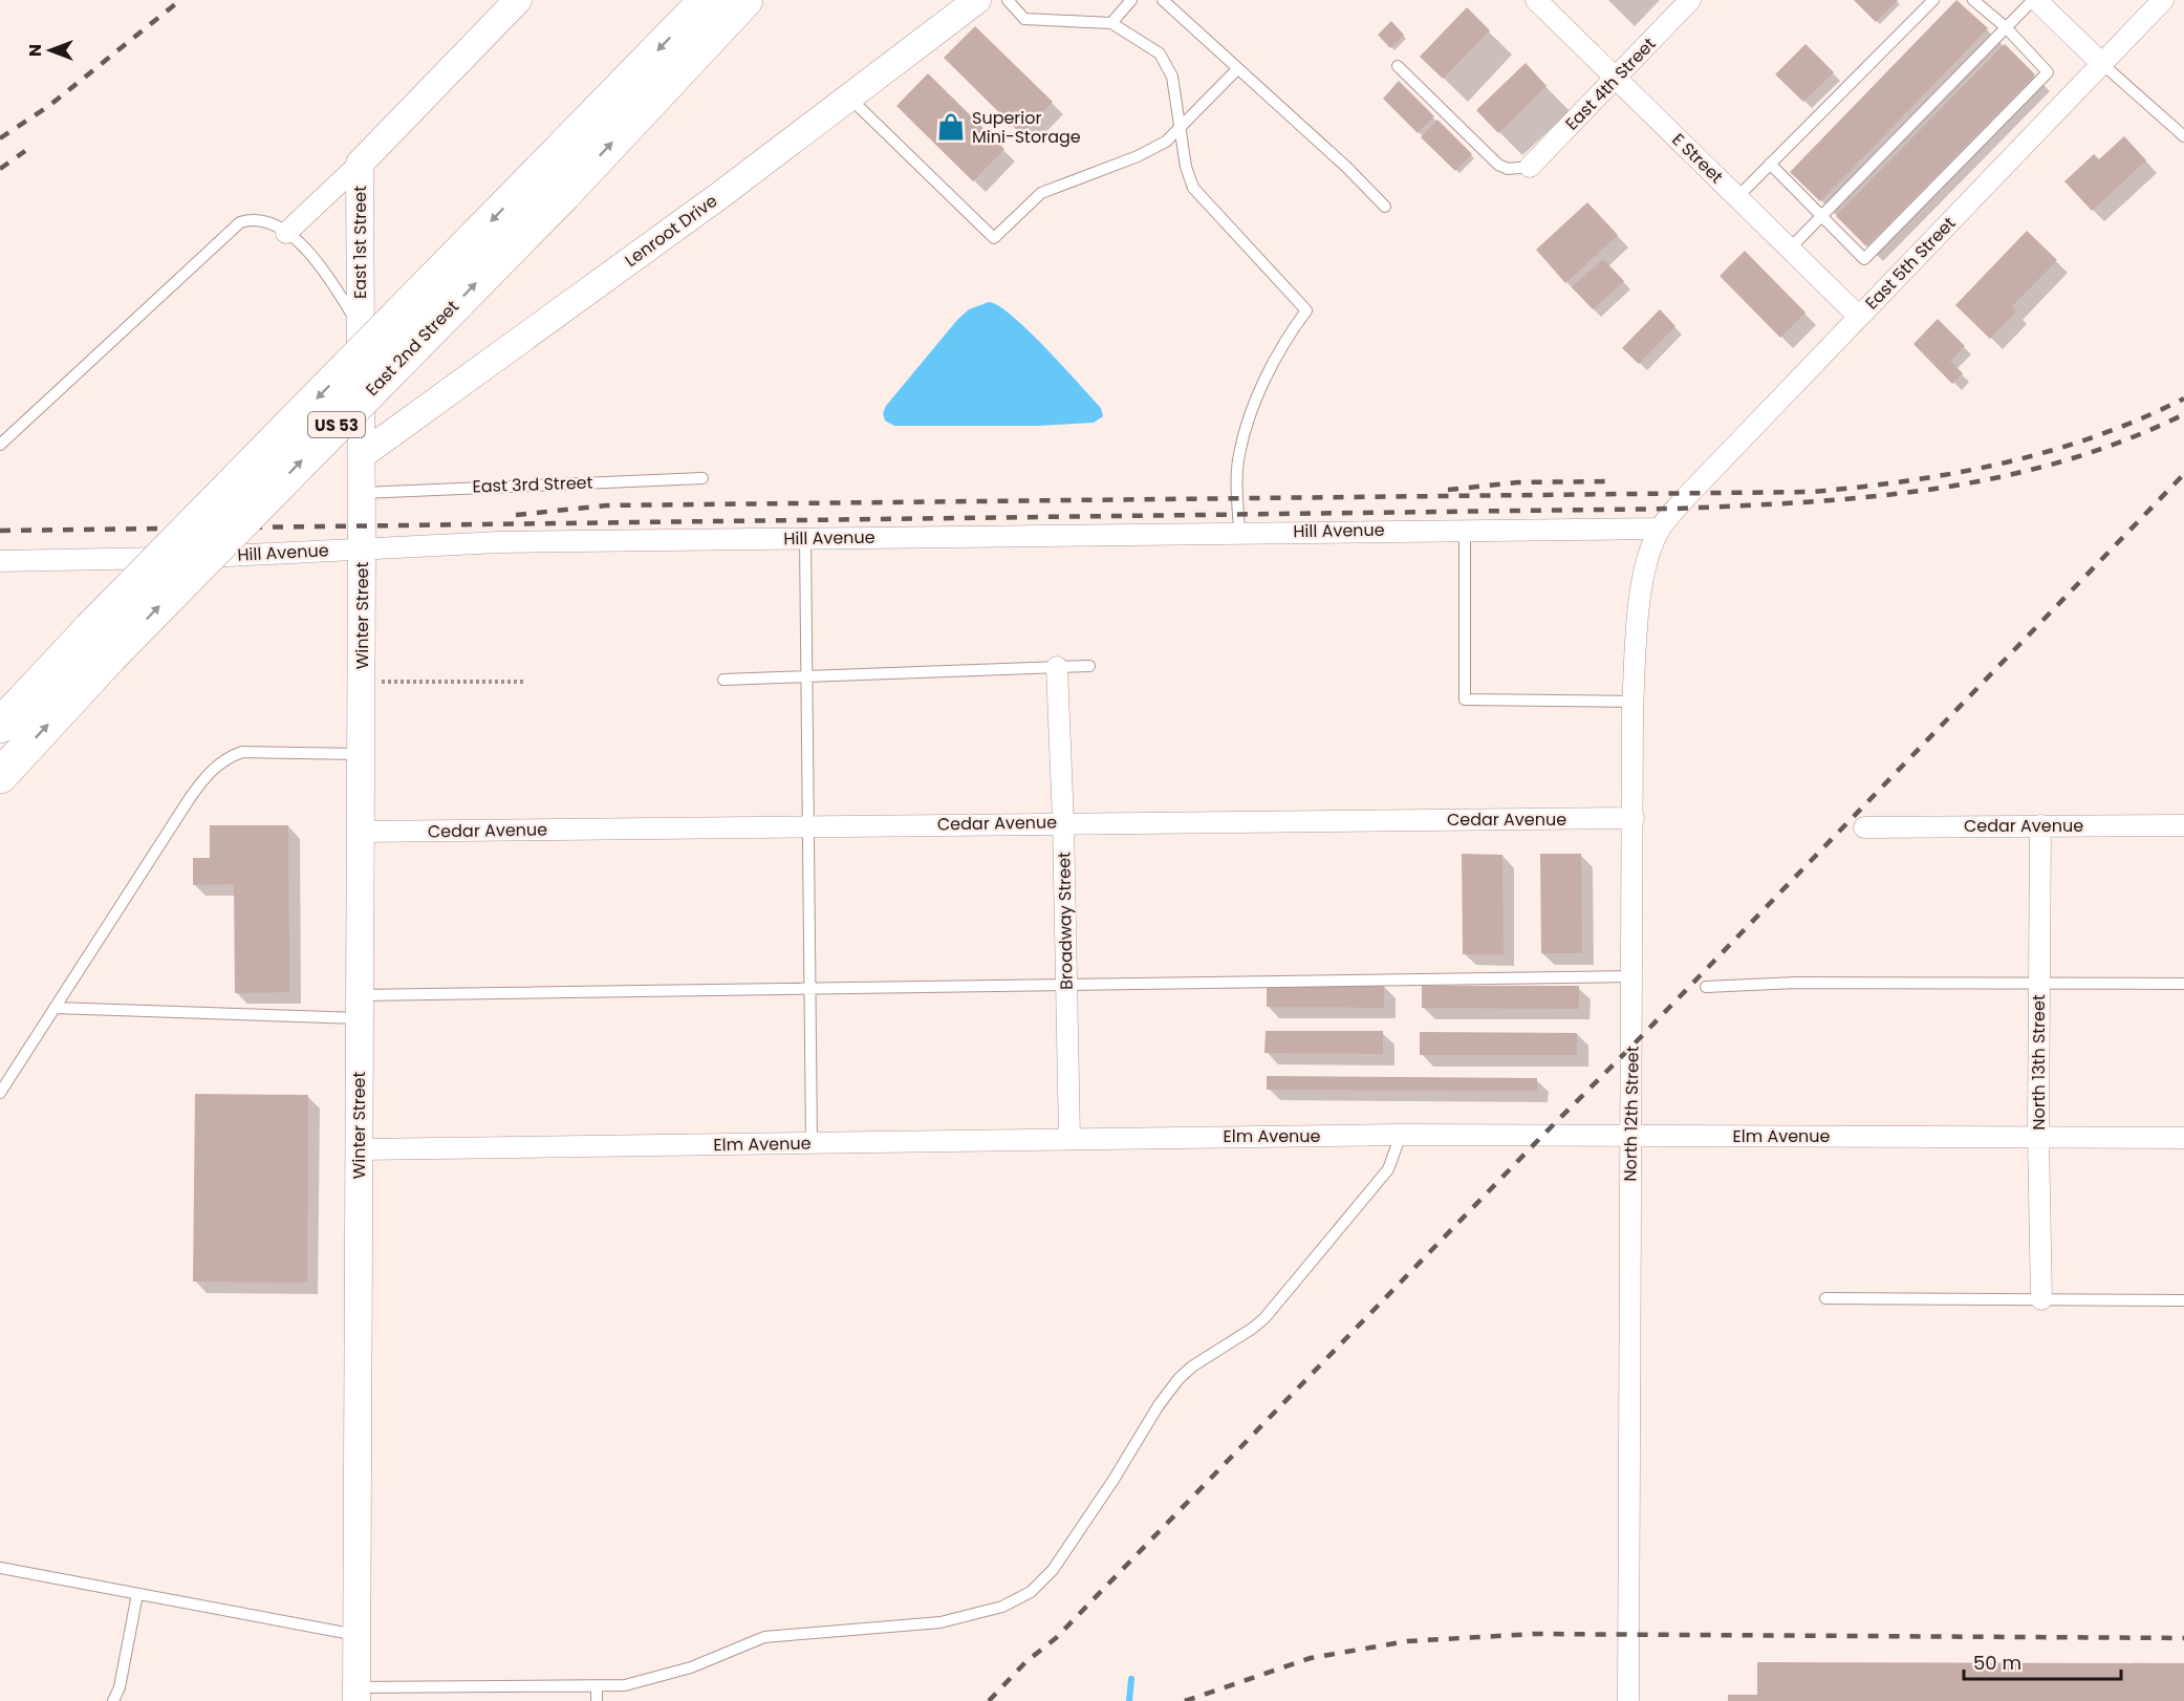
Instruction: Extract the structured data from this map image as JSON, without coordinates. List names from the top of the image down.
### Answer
{
  "streets": {
    "highway": ["East 2nd Street", "US 53"],
    "street": [
      "East 4th Street",
      "E Street",
      "Lenroot Drive",
      "East 1st Street",
      "East 5th Street",
      "Hill Avenue",
      "Winter Street",
      "Cedar Avenue",
      "Broadway Street",
      "North 13th Street",
      "North 12th Street",
      "Elm Avenue"
    ],
    "lane": ["East 3rd Street"]
  },
  "crossings": [
    ["East 4th Street", "E Street"],
    ["E Street", "East 5th Street"],
    ["Lenroot Drive", "East 1st Street"],
    ["East 1st Street", "East 3rd Street"],
    ["East 1st Street", "Hill Avenue"],
    ["East 1st Street", "Winter Street"],
    ["East 5th Street", "Hill Avenue"],
    ["East 5th Street", "North 12th Street"],
    ["Hill Avenue", "Winter Street"],
    ["Hill Avenue", "North 12th Street"],
    ["Winter Street", "Cedar Avenue"],
    ["Winter Street", "Elm Avenue"],
    ["Cedar Avenue", "Broadway Street"],
    ["Cedar Avenue", "North 13th Street"],
    ["Cedar Avenue", "North 12th Street"],
    ["Broadway Street", "Elm Avenue"],
    ["North 13th Street", "Elm Avenue"],
    ["North 12th Street", "Elm Avenue"]
  ],
  "places": {
    "shop": ["Superior Mini-Storage"]
  },
  "scale_bar": "50 m",
  "north": "left"
}
